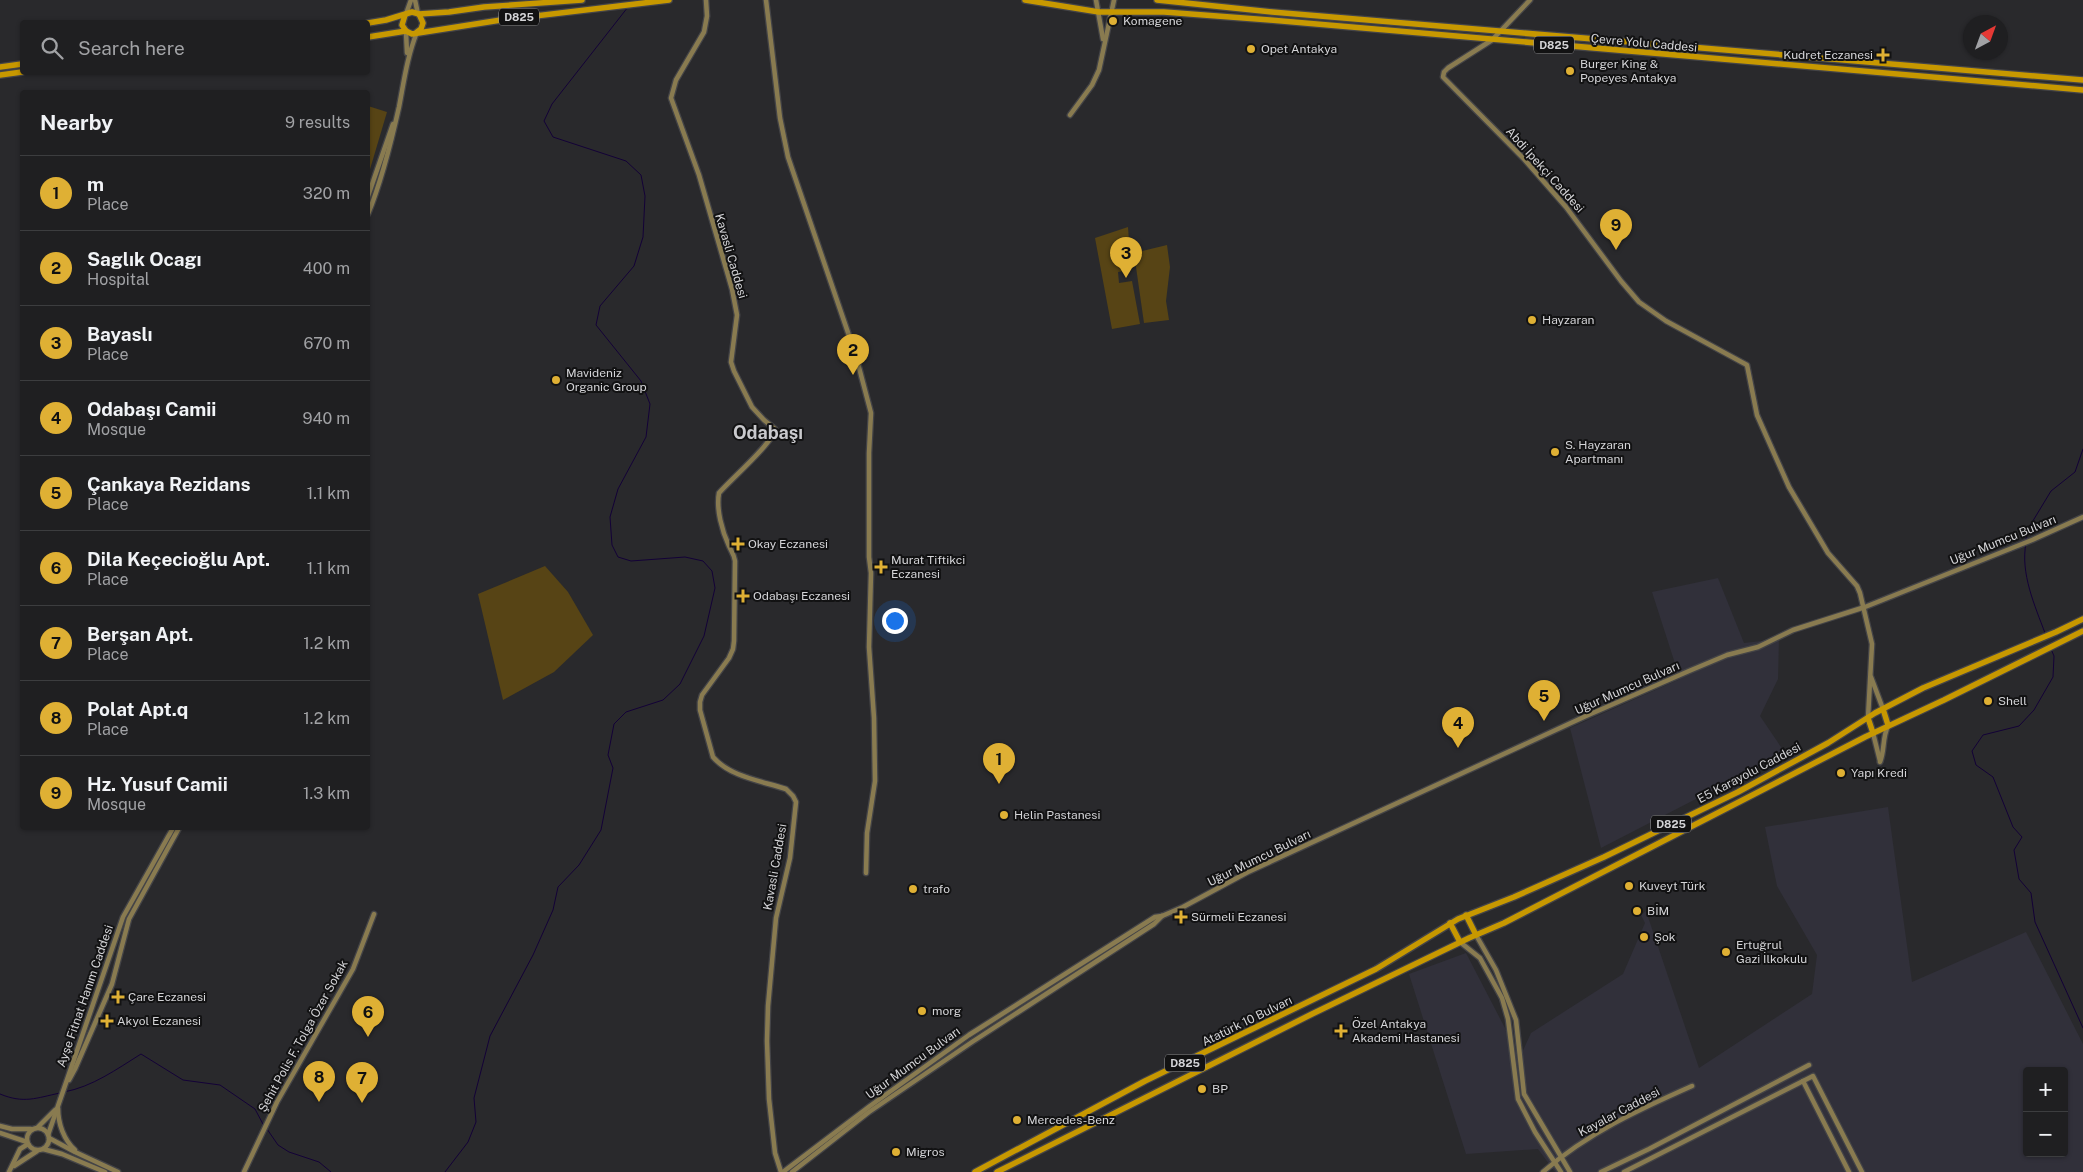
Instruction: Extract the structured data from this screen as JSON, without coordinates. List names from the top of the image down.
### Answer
{
  "streets": {
    "highway": [
      "D825",
      "Çevre Yolu Caddesi",
      "E5 Karayolu Caddesi",
      "Atatürk 10 Bulvarı"
    ],
    "street": [
      "Abdi İpekçi Caddesi",
      "Kavasli Caddesi",
      "Uğur Mumcu Bulvarı",
      "Ayşe Fitnat Hanım Caddesi",
      "Şehit Polis F. Tolga Özer Sokak",
      "Kayalar Caddesi"
    ]
  },
  "crossings": [
    ["Çevre Yolu Caddesi", "Abdi İpekçi Caddesi"],
    ["Abdi İpekçi Caddesi", "Uğur Mumcu Bulvarı"],
    ["Kavasli Caddesi", "Uğur Mumcu Bulvarı"],
    ["E5 Karayolu Caddesi", "Atatürk 10 Bulvarı"]
  ],
  "districts": ["Odabaşı"],
  "places": {
    "other": [
      "Komagene",
      "Opet Antakya",
      "Burger King & Popeyes Antakya",
      "Hayzaran",
      "Mavideniz Organic Group",
      "S. Hayzaran Apartmanı",
      "Shell",
      "Yapı Kredi",
      "Helin Pastanesi",
      "Kuveyt Türk",
      "trafo",
      "BİM",
      "Şok",
      "Ertuğrul Gazi İlkokulu",
      "morg",
      "BP",
      "Mercedes-Benz",
      "Migros"
    ],
    "health": [
      "Kudret Eczanesi",
      "Okay Eczanesi",
      "Murat Tiftikci Eczanesi",
      "Odabaşı Eczanesi",
      "Sürmeli Eczanesi",
      "Çare Eczanesi",
      "Akyol Eczanesi",
      "Özel Antakya Akademi Hastanesi"
    ]
  },
  "north": "top right",
  "page": {
    "search": "Search here",
    "heading": ["Nearby", "9 results"],
    "list": [
      {
        "mark": "1",
        "name": "m",
        "note": "Place",
        "value": "320 m"
      },
      {
        "mark": "2",
        "name": "Saglık Ocagı",
        "note": "Hospital",
        "value": "400 m"
      },
      {
        "mark": "3",
        "name": "Bayaslı",
        "note": "Place",
        "value": "670 m"
      },
      {
        "mark": "4",
        "name": "Odabaşı Camii",
        "note": "Mosque",
        "value": "940 m"
      },
      {
        "mark": "5",
        "name": "Çankaya Rezidans",
        "note": "Place",
        "value": "1.1 km"
      },
      {
        "mark": "6",
        "name": "Dila Keçecioğlu Apt.",
        "note": "Place",
        "value": "1.1 km"
      },
      {
        "mark": "7",
        "name": "Berşan Apt.",
        "note": "Place",
        "value": "1.2 km"
      },
      {
        "mark": "8",
        "name": "Polat Apt.q",
        "note": "Place",
        "value": "1.2 km"
      },
      {
        "mark": "9",
        "name": "Hz. Yusuf Camii",
        "note": "Mosque",
        "value": "1.3 km"
      }
    ],
    "pins": [
      "9",
      "3",
      "2",
      "5",
      "4",
      "1",
      "6",
      "8",
      "7"
    ],
    "map_buttons": ["+", "−"]
  }
}
